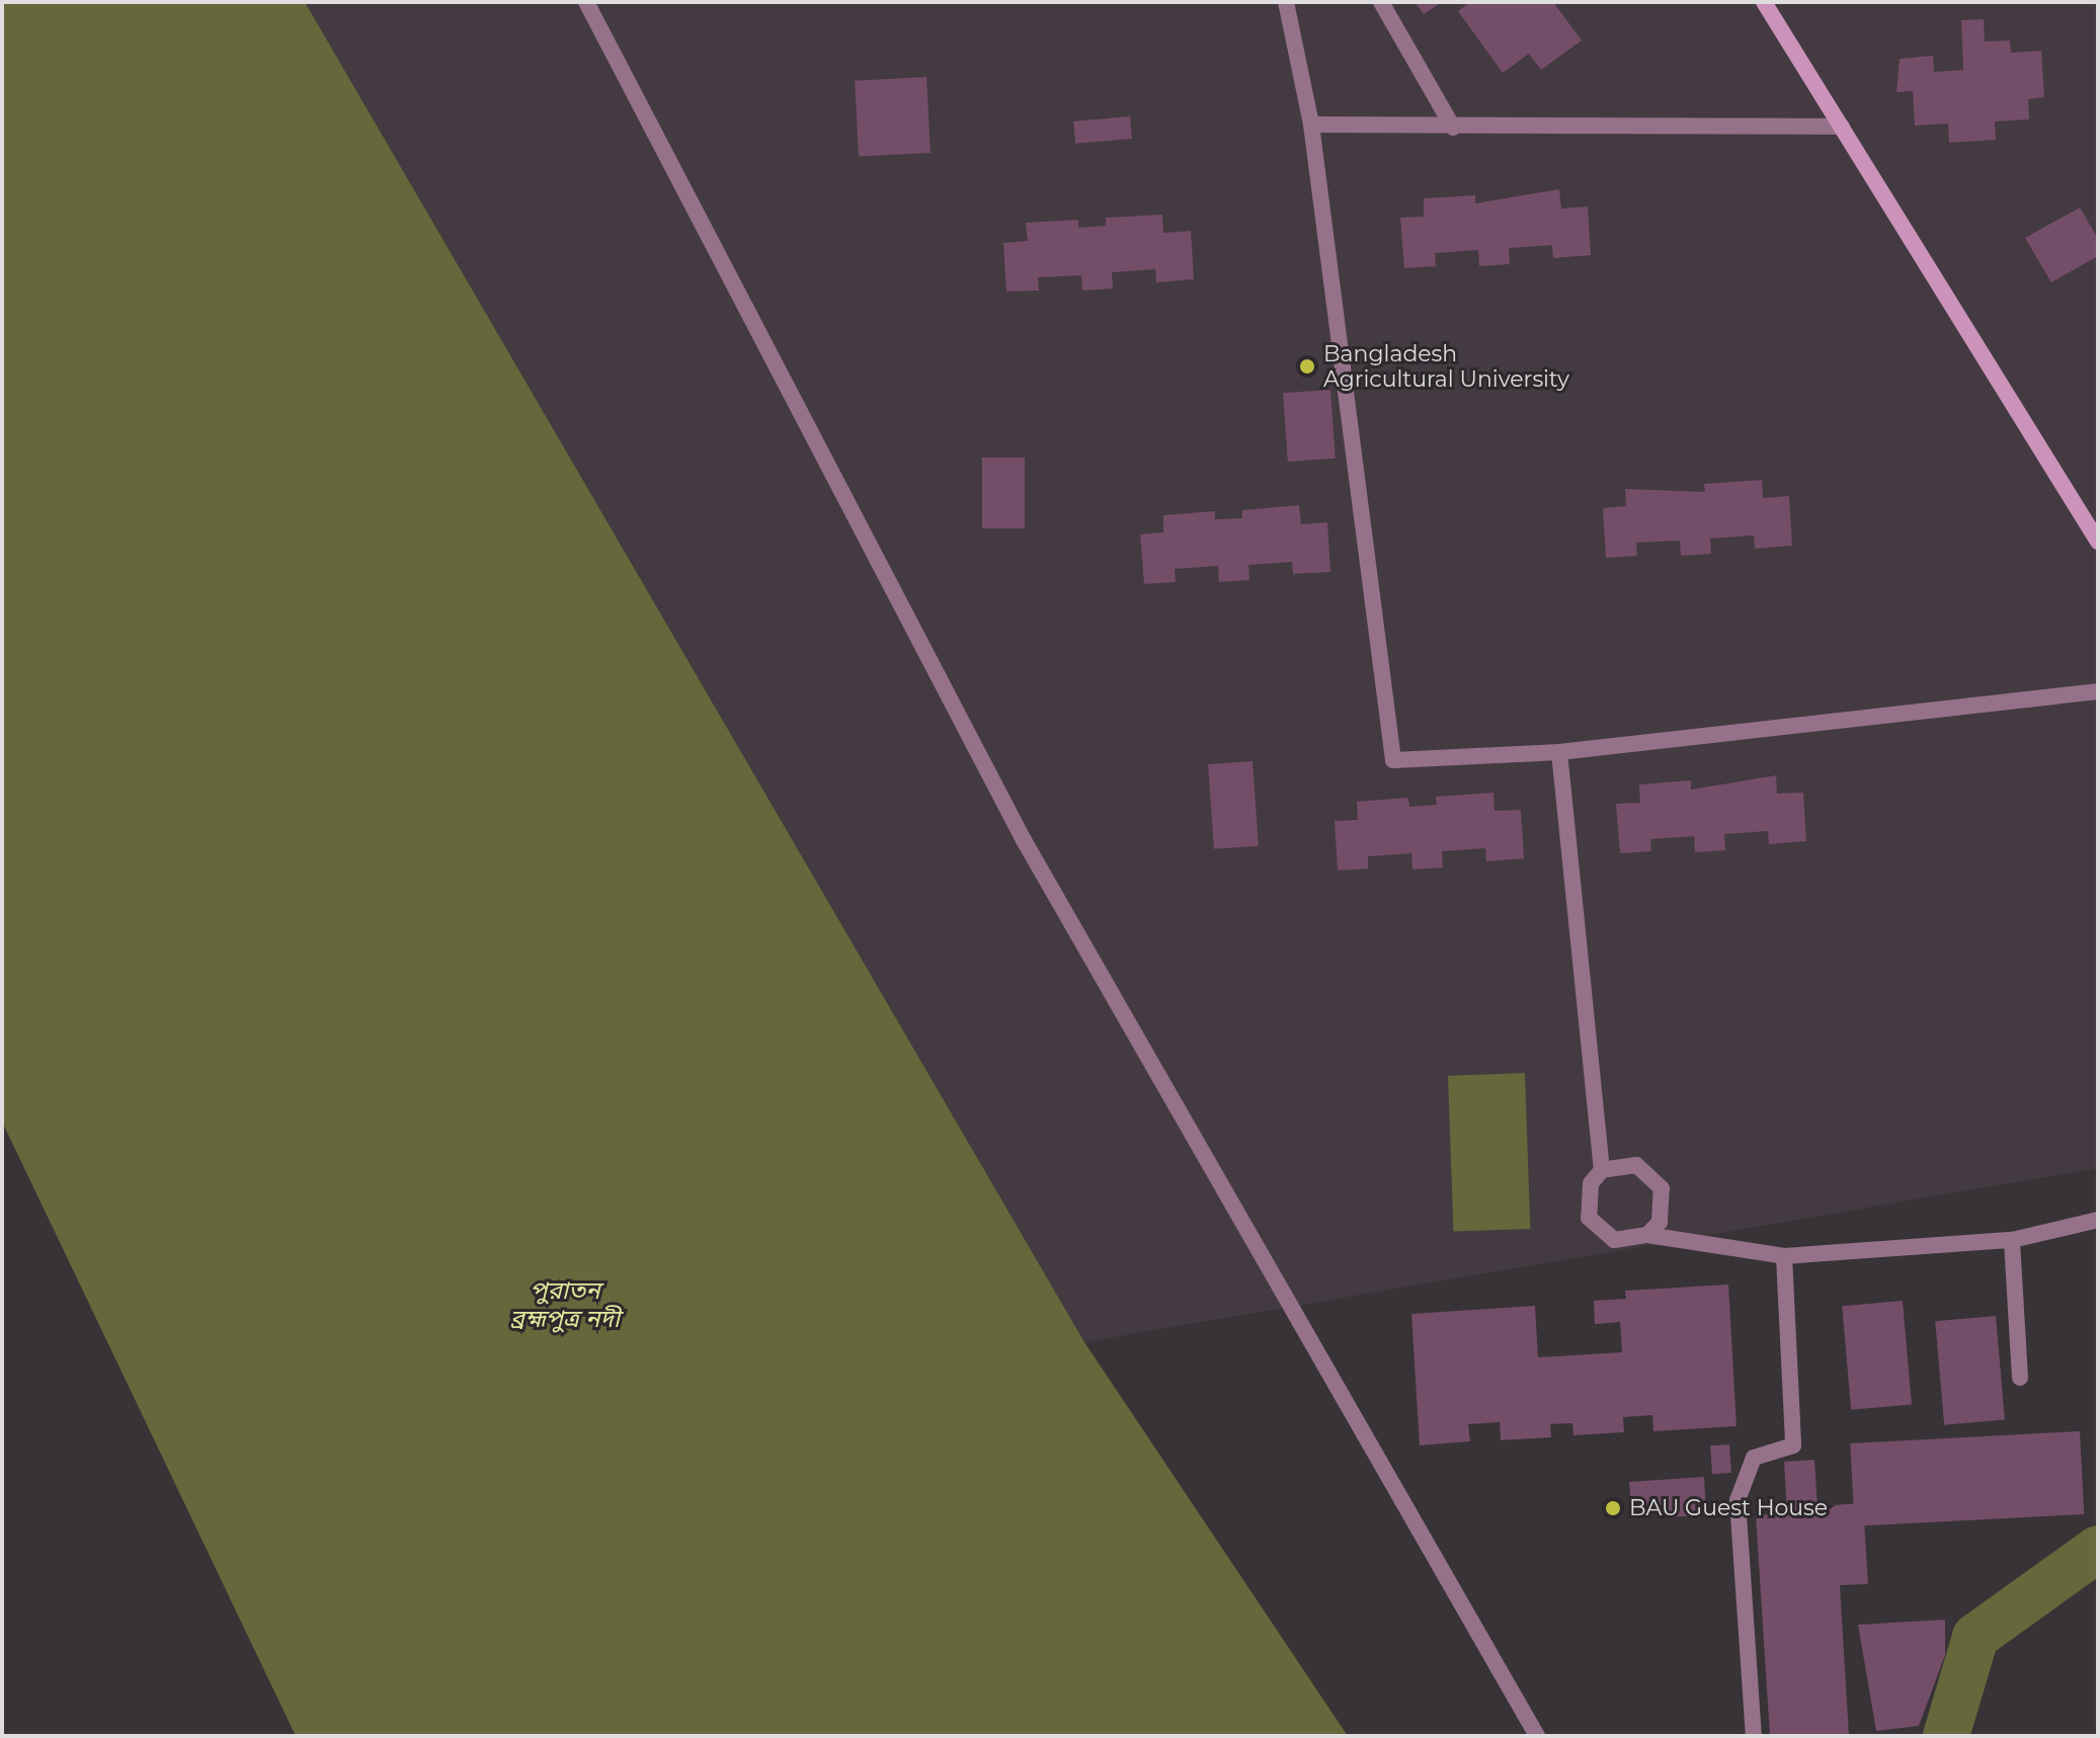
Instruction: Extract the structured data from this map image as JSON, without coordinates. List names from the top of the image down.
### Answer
{
  "water": ["পুরাতন ব্রহ্মপুত্র নদী"],
  "places": ["Bangladesh Agricultural University", "BAU Guest House"]
}
